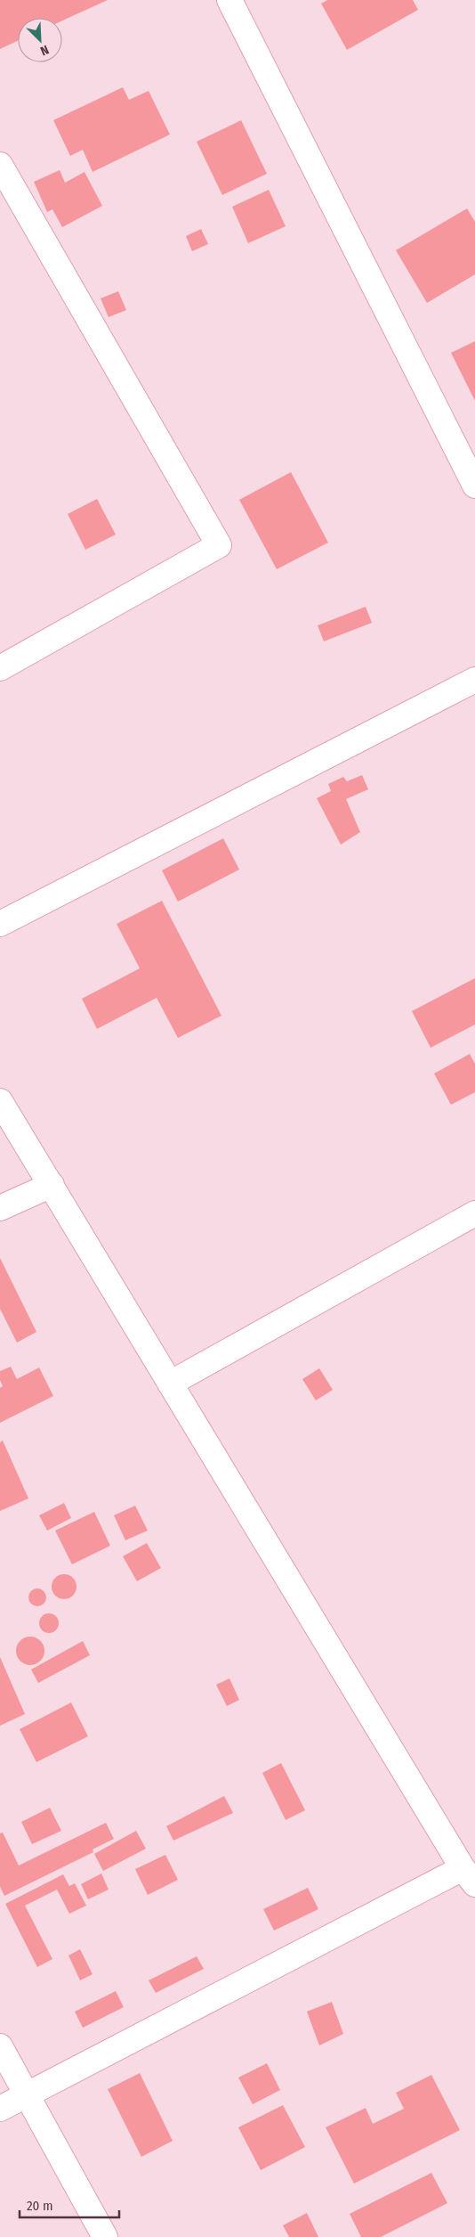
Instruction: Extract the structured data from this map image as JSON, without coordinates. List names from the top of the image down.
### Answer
{
  "scale_bar": "20 m",
  "north": "bottom right"
}
